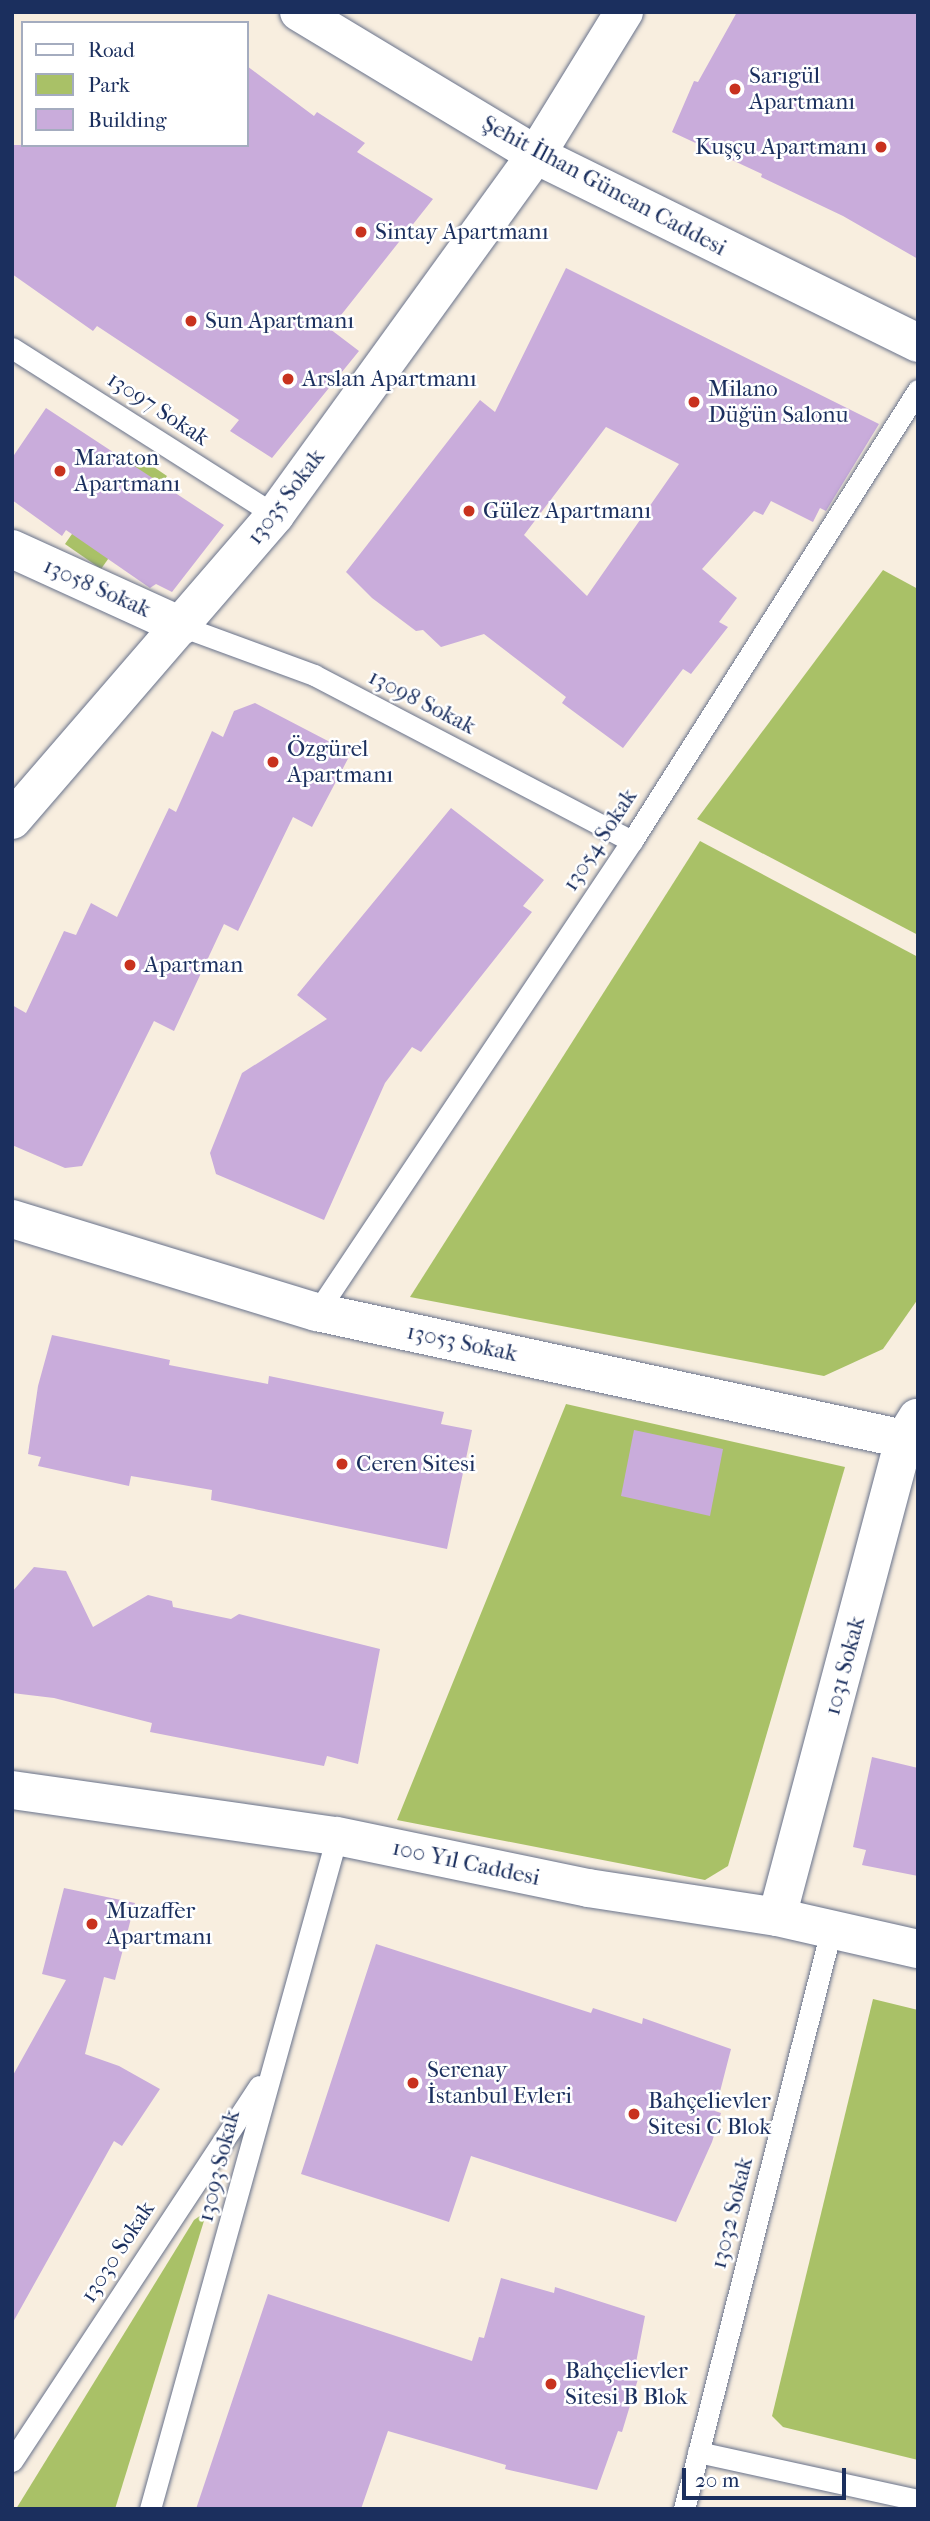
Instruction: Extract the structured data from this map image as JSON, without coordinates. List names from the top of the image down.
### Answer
{
  "streets": {
    "street": [
      "Şehit İlhan Güncan Caddesi",
      "13035 Sokak",
      "13058 Sokak",
      "13053 Sokak",
      "1031 Sokak",
      "100 Yıl Caddesi"
    ],
    "lane": [
      "13097 Sokak",
      "13098 Sokak",
      "13054 Sokak",
      "13093 Sokak",
      "13032 Sokak",
      "13030 Sokak"
    ]
  },
  "crossings": [
    ["Şehit İlhan Güncan Caddesi", "13035 Sokak"],
    ["13097 Sokak", "13035 Sokak"],
    ["13035 Sokak", "13058 Sokak"],
    ["13035 Sokak", "13098 Sokak"],
    ["13058 Sokak", "13098 Sokak"],
    ["13098 Sokak", "13054 Sokak"],
    ["13054 Sokak", "13053 Sokak"],
    ["13053 Sokak", "1031 Sokak"],
    ["1031 Sokak", "100 Yıl Caddesi"],
    ["100 Yıl Caddesi", "13093 Sokak"],
    ["100 Yıl Caddesi", "13032 Sokak"],
    ["13093 Sokak", "13030 Sokak"]
  ],
  "places": [
    "Sarıgül Apartmanı",
    "Kuşçu Apartmanı",
    "Sintay Apartmanı",
    "Sun Apartmanı",
    "Arslan Apartmanı",
    "Milano Düğün Salonu",
    "Maraton Apartmanı",
    "Gülez Apartmanı",
    "Özgürel Apartmanı",
    "Apartman",
    "Ceren Sitesi",
    "Muzaffer Apartmanı",
    "Serenay İstanbul Evleri",
    "Bahçelievler Sitesi C Blok",
    "Bahçelievler Sitesi B Blok"
  ],
  "legend": ["Road", "Park", "Building"],
  "scale_bar": "20 m"
}
